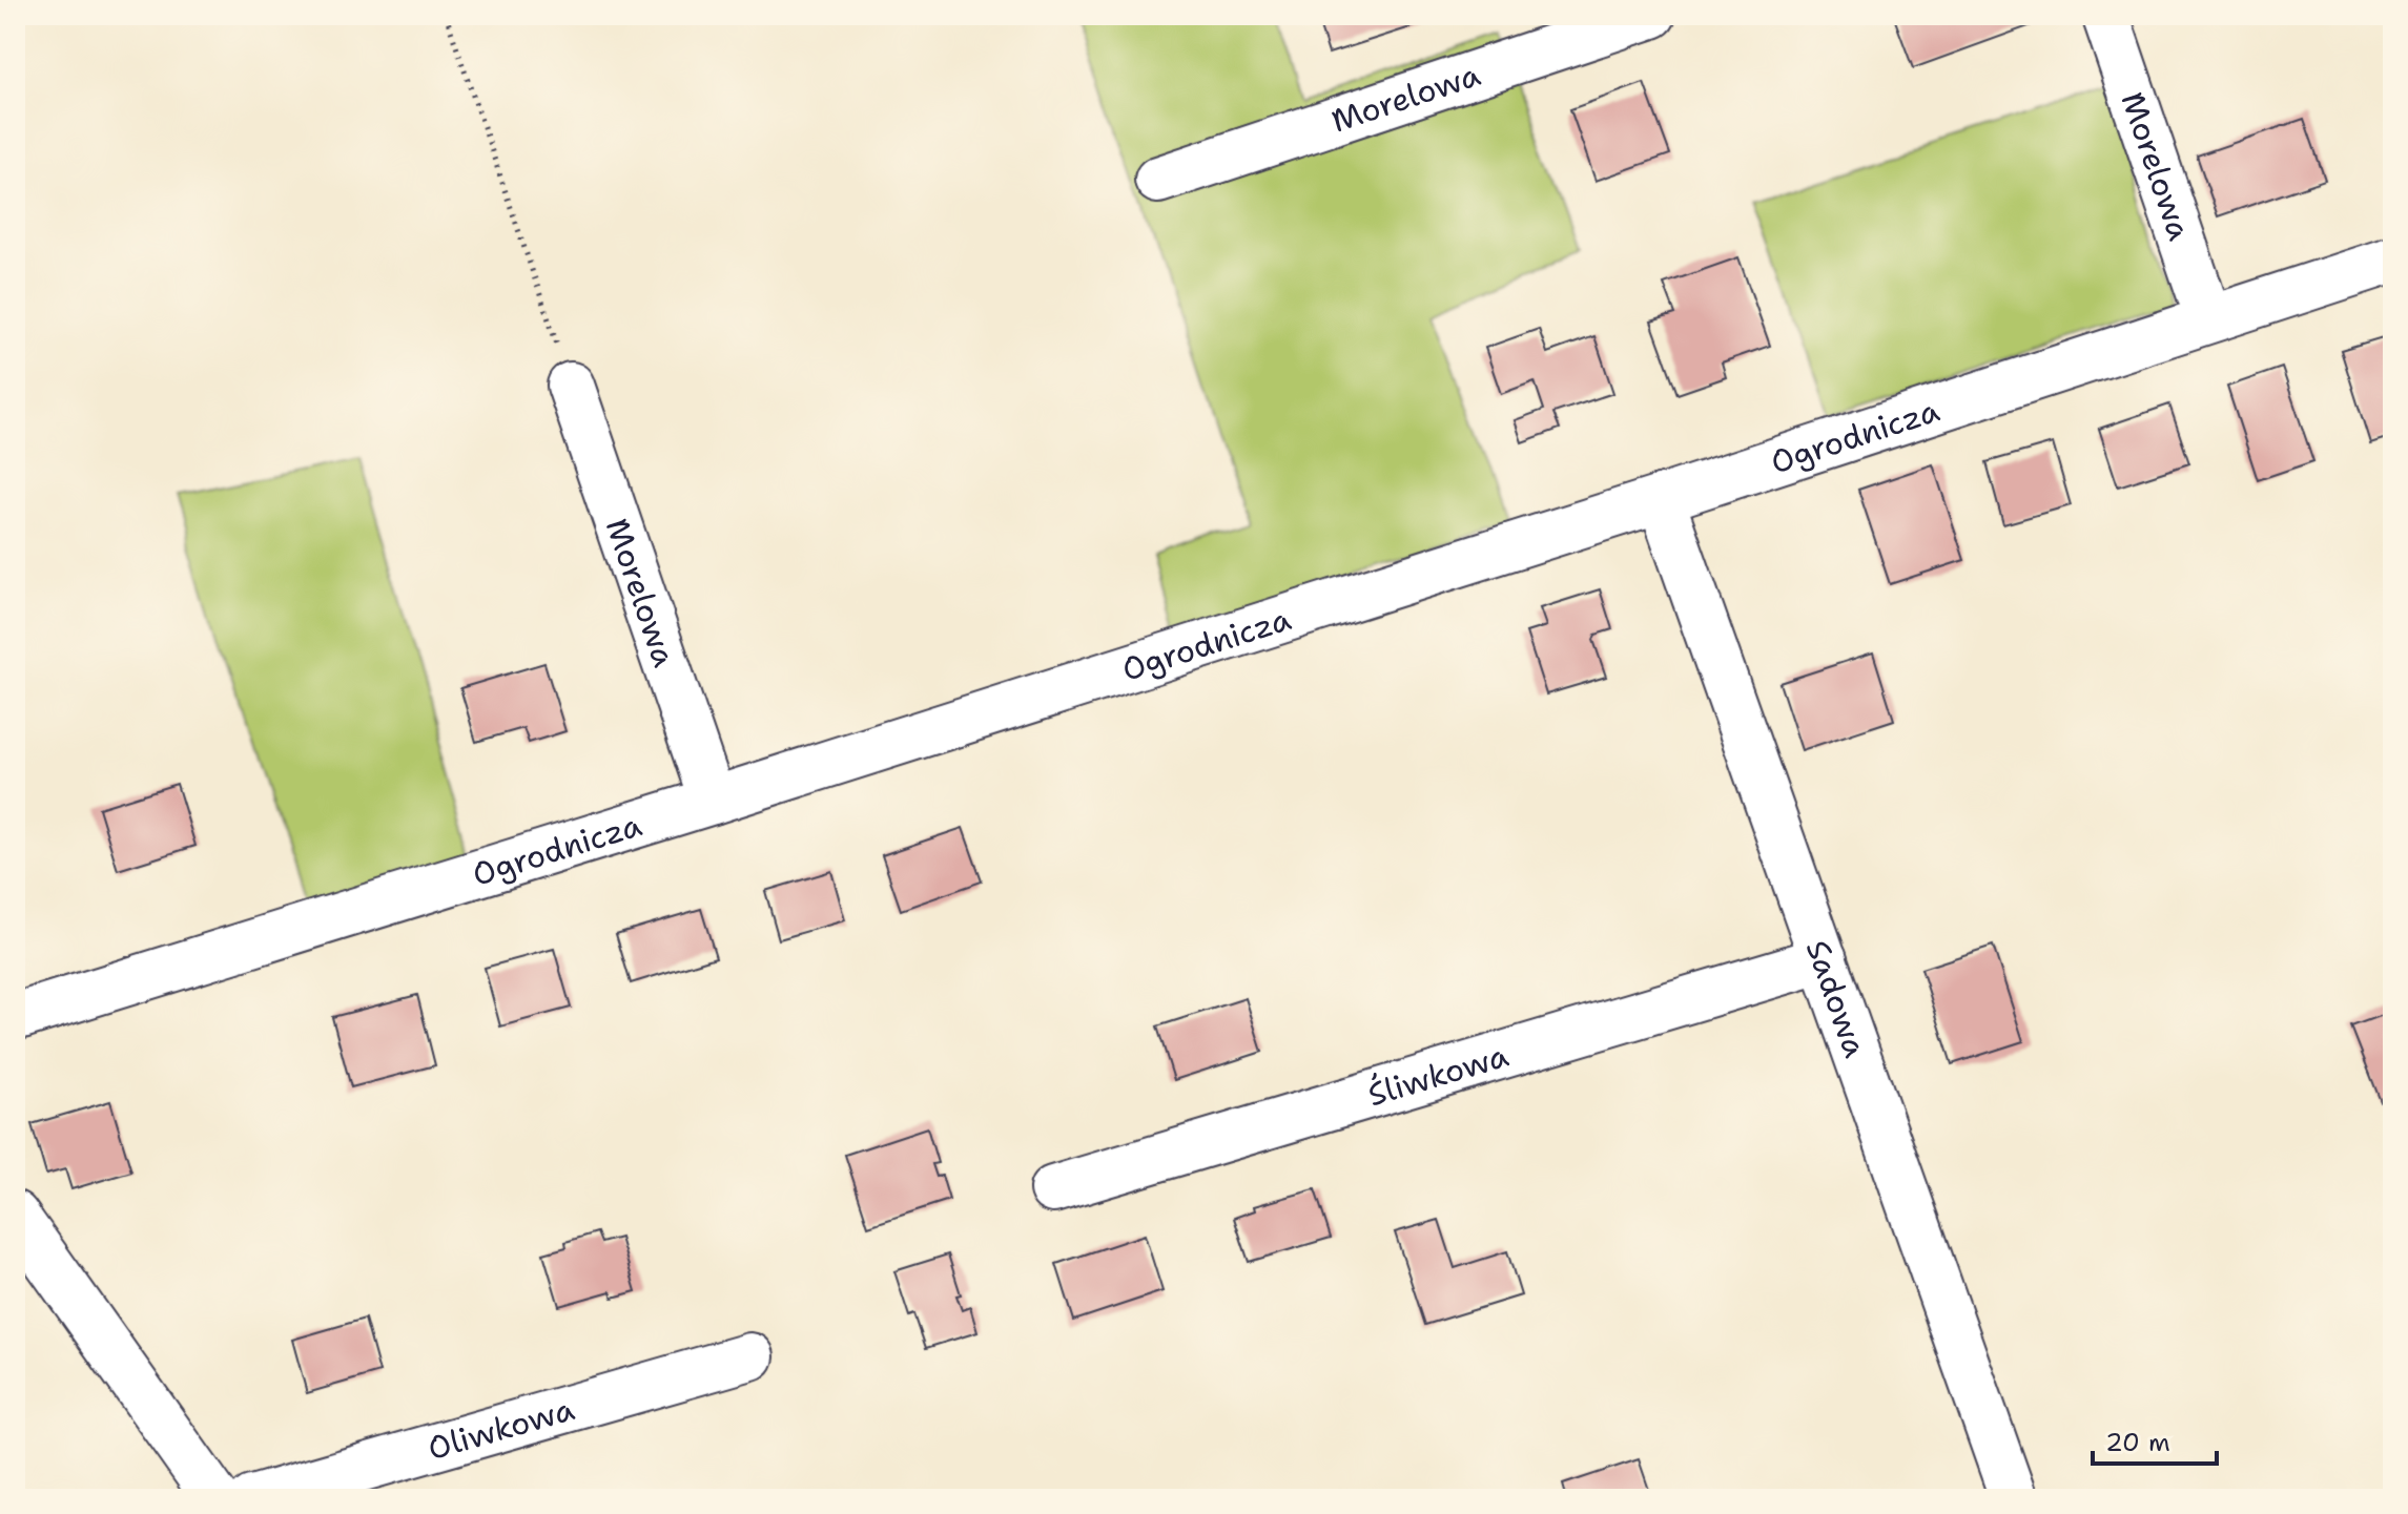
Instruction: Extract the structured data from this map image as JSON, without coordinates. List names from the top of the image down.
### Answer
{
  "streets": {
    "street": [
      "Morelowa",
      "Ogrodnicza",
      "Sadowa",
      "Śliwkowa",
      "Oliwkowa"
    ]
  },
  "crossings": [
    ["Morelowa", "Ogrodnicza"],
    ["Ogrodnicza", "Sadowa"],
    ["Sadowa", "Śliwkowa"]
  ],
  "scale_bar": "20 m"
}
